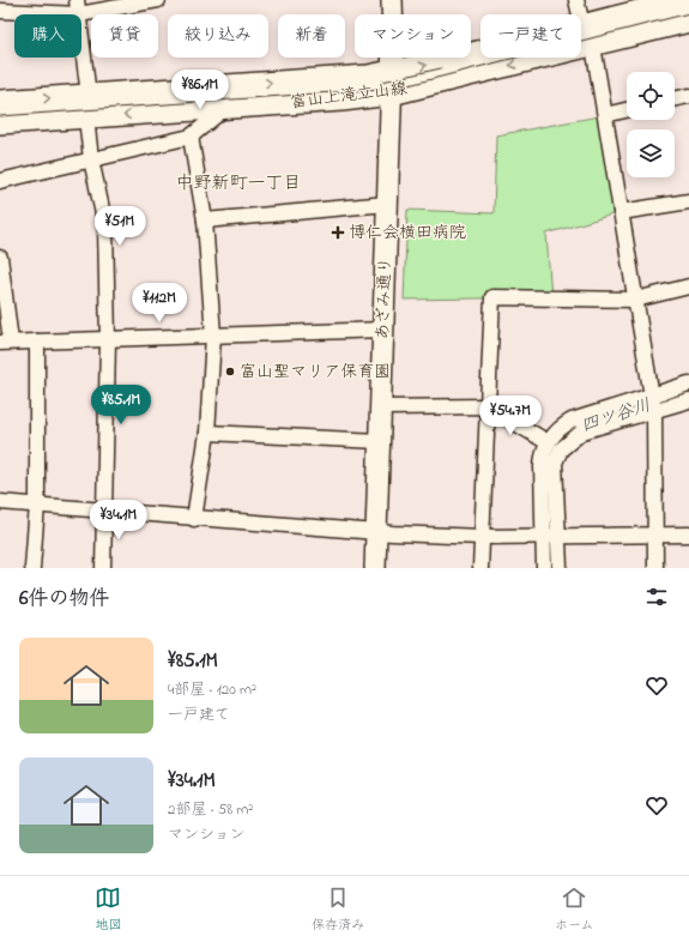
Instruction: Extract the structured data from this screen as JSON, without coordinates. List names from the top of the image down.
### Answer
{
  "streets": {
    "main road": ["富山上滝立山線"],
    "street": ["あざみ通り"]
  },
  "crossings": [
    ["富山上滝立山線", "あざみ通り"]
  ],
  "districts": ["中野新町一丁目"],
  "water": ["四ツ谷川"],
  "places": {
    "health": ["博仁会横田病院"],
    "other": ["富山聖マリア保育園"]
  },
  "page": {
    "chip": [
      "購入",
      "賃貸",
      "絞り込み",
      "新着",
      "マンション",
      "一戸建て"
    ],
    "price": [
      "¥86.1M",
      "¥51M",
      "¥112M",
      "¥85.1M",
      "¥54.7M",
      "¥34.1M"
    ],
    "heading": "6件の物件",
    "list": [
      {
        "name": "¥85.1M",
        "note": "4部屋 · 120 m² · 一戸建て"
      },
      {
        "name": "¥34.1M",
        "note": "2部屋 · 58 m² · マンション"
      }
    ],
    "tabs": ["地図", "保存済み", "ホーム"]
  }
}
